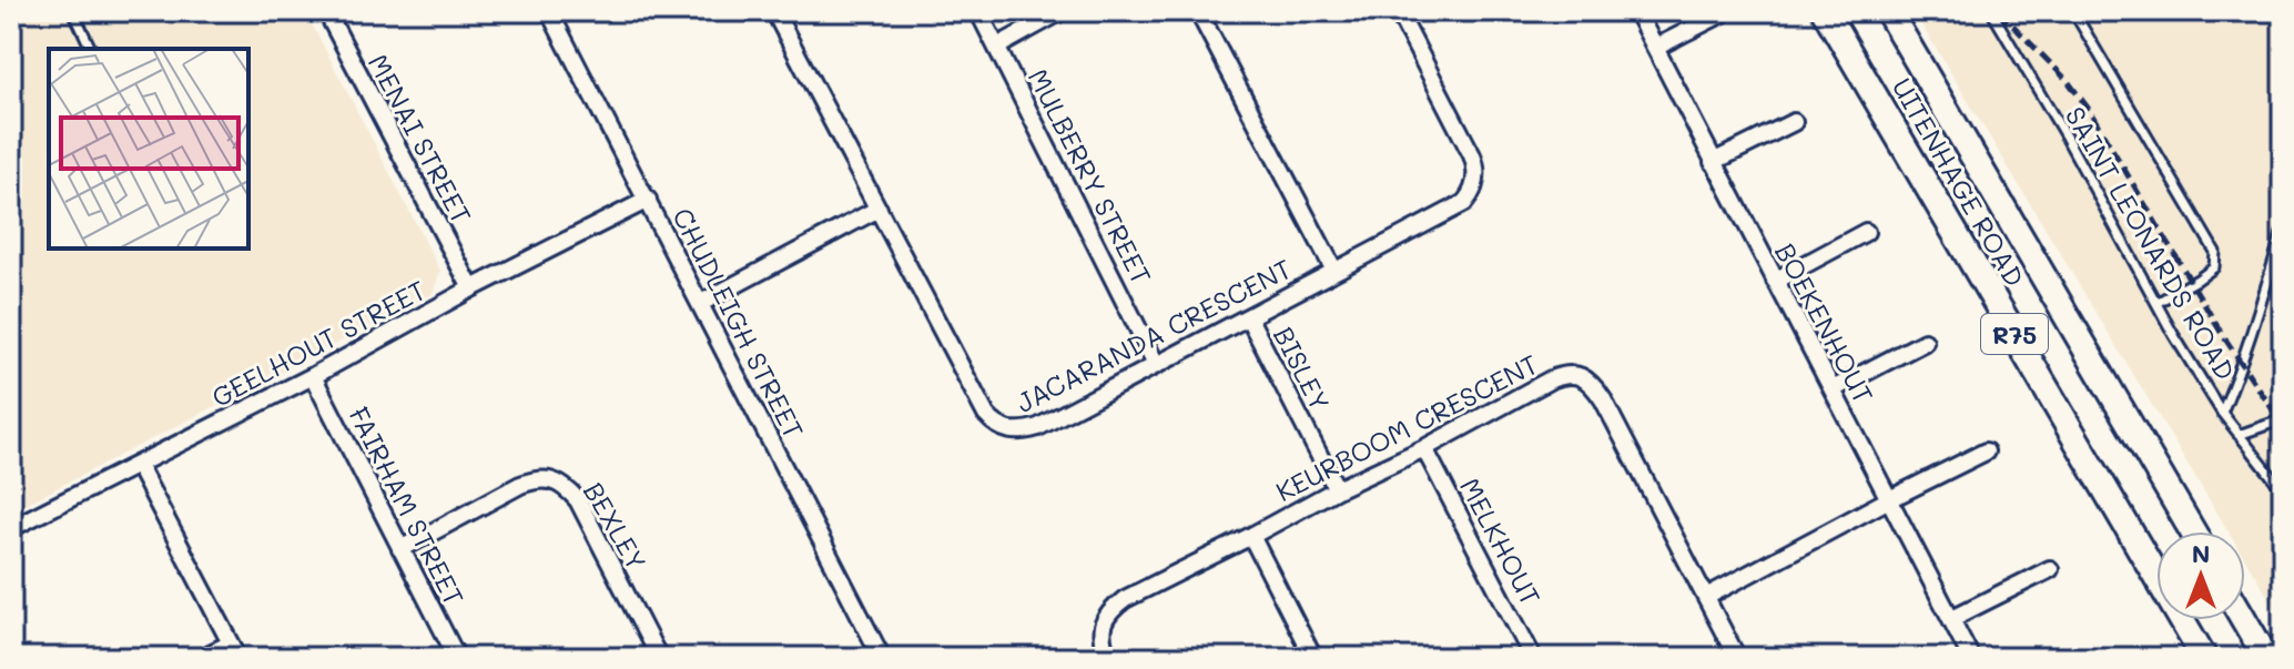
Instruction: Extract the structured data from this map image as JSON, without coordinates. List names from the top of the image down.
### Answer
{
  "streets": {
    "main road": ["UITENHAGE ROAD", "R75"],
    "street": [
      "MENAI STREET",
      "MULBERRY STREET",
      "CHUDLEIGH STREET",
      "BOEKENHOUT",
      "JACARANDA CRESCENT",
      "GEELHOUT STREET",
      "BISLEY",
      "KEURBOOM CRESCENT",
      "FAIRHAM STREET",
      "BEXLEY",
      "MELKHOUT"
    ],
    "lane": ["SAINT LEONARDS ROAD"]
  },
  "crossings": [
    ["MENAI STREET", "GEELHOUT STREET"],
    ["MULBERRY STREET", "JACARANDA CRESCENT"],
    ["CHUDLEIGH STREET", "GEELHOUT STREET"],
    ["JACARANDA CRESCENT", "BISLEY"],
    ["GEELHOUT STREET", "FAIRHAM STREET"],
    ["BISLEY", "KEURBOOM CRESCENT"],
    ["KEURBOOM CRESCENT", "MELKHOUT"],
    ["FAIRHAM STREET", "BEXLEY"]
  ],
  "north": "top"
}
